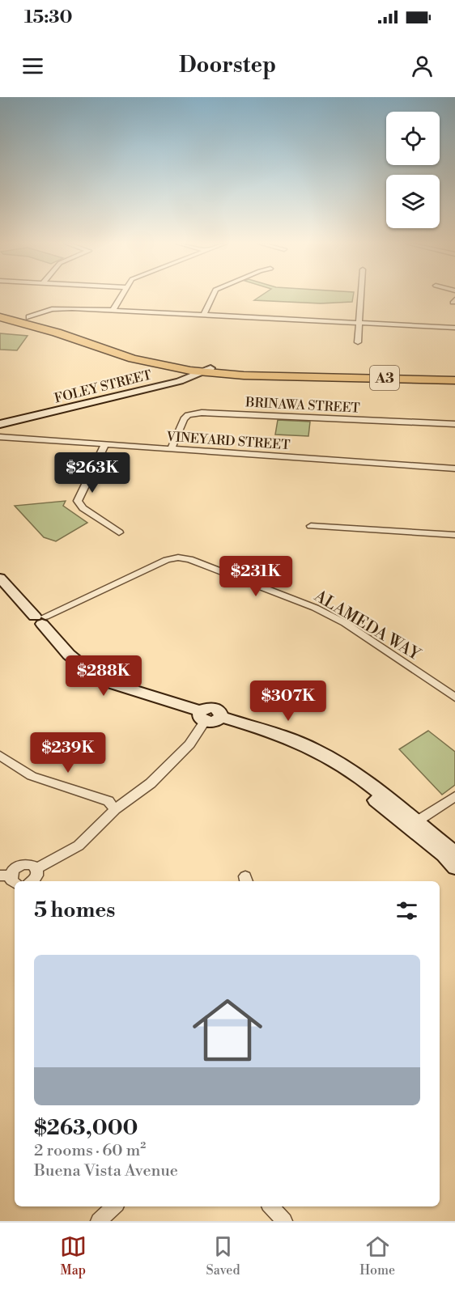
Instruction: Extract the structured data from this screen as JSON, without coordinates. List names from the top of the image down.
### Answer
{
  "streets": {
    "highway": ["A3"],
    "street": [
      "FOLEY STREET",
      "BRINAWA STREET",
      "VINEYARD STREET",
      "ALAMEDA WAY"
    ]
  },
  "crossings": [
    ["A3", "FOLEY STREET"],
    ["BRINAWA STREET", "VINEYARD STREET"]
  ],
  "page": {
    "status": "15:30",
    "header": "Doorstep",
    "price": [
      "$263K",
      "$231K",
      "$288K",
      "$307K",
      "$239K"
    ],
    "heading": "5 homes",
    "list": [
      {
        "name": "$263,000",
        "note": "2 rooms · 60 m² · Buena Vista Avenue"
      }
    ],
    "tabs": ["Map", "Saved", "Home"]
  }
}
